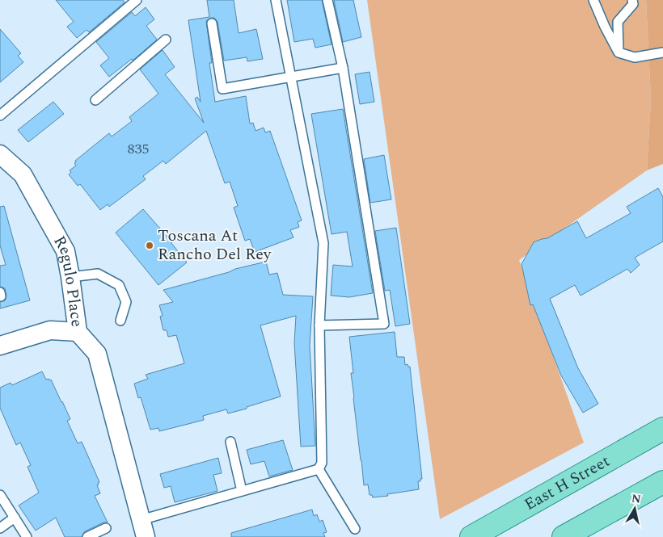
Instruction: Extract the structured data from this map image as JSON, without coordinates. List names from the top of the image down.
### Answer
{
  "streets": {
    "main road": ["East H Street"],
    "street": ["Regulo Place"]
  },
  "places": ["Toscana At Rancho Del Rey"],
  "house_numbers": ["835"],
  "north": "top"
}
